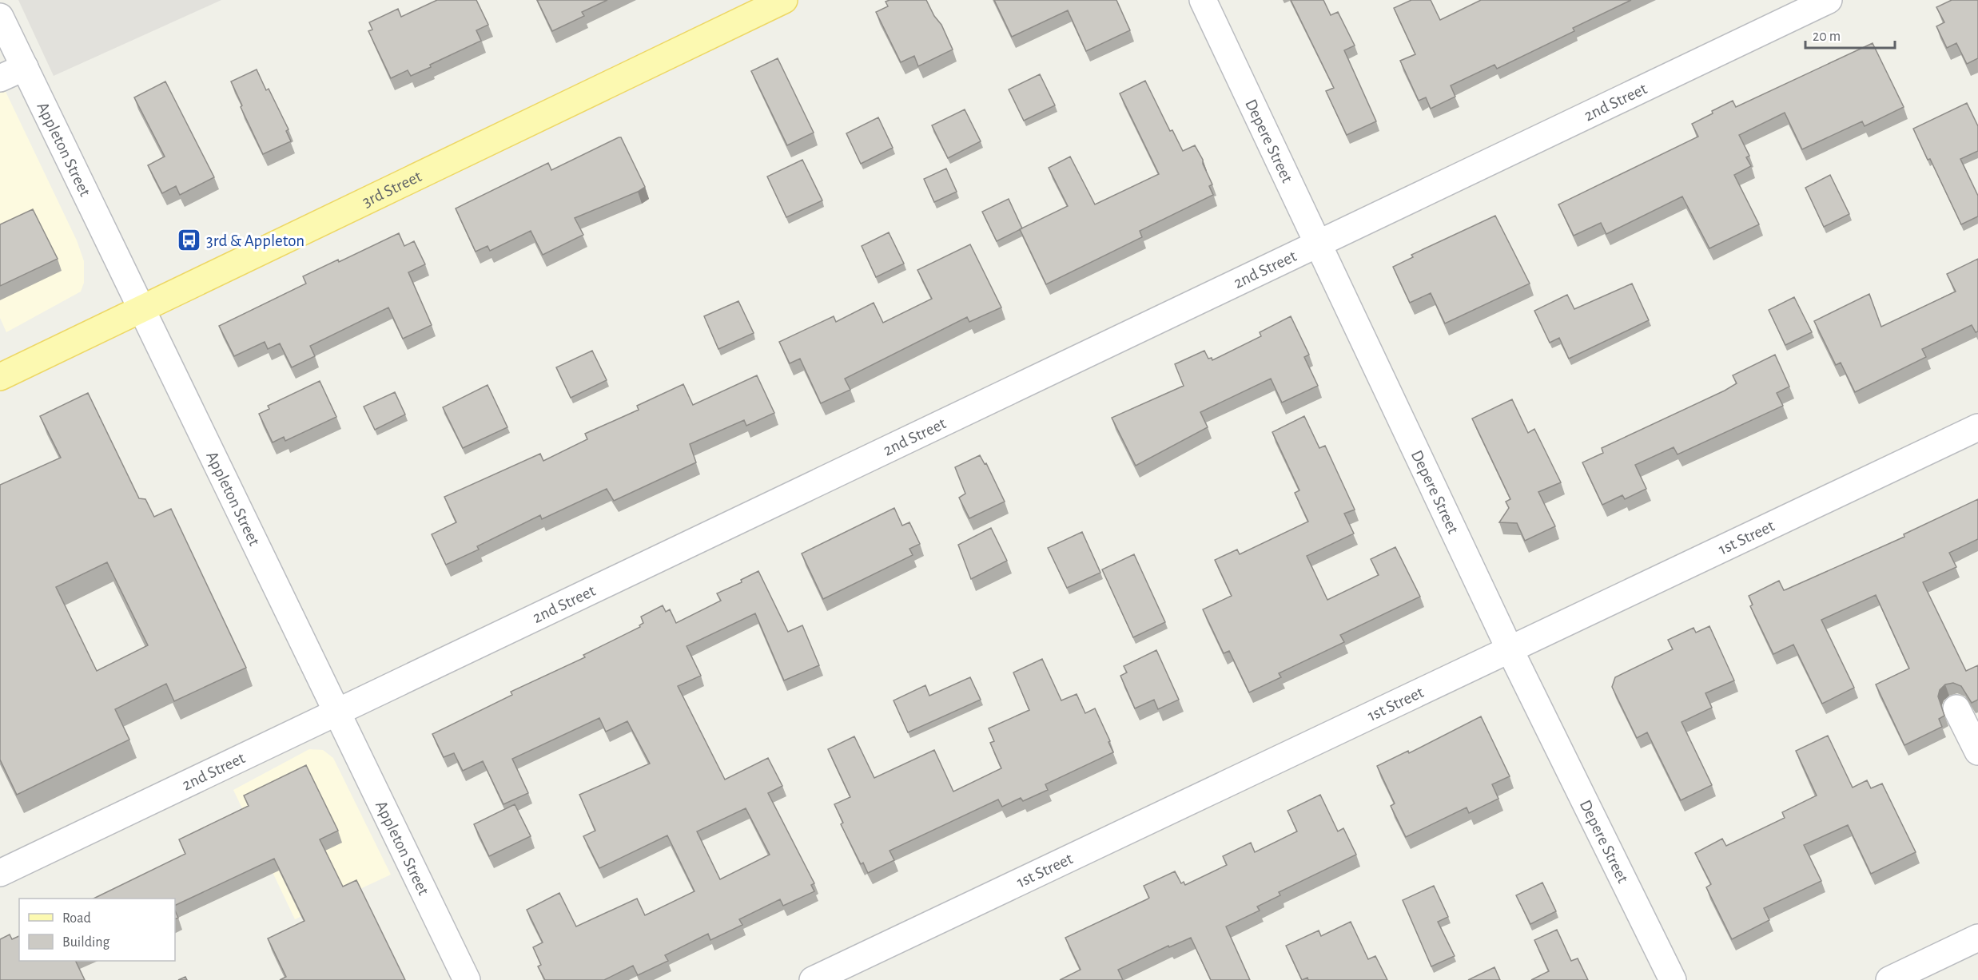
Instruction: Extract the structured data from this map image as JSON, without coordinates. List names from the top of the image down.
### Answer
{
  "streets": {
    "main road": ["3rd Street"],
    "street": [
      "2nd Street",
      "Depere Street",
      "Appleton Street",
      "1st Street"
    ]
  },
  "crossings": [
    ["2nd Street", "Depere Street"],
    ["2nd Street", "Appleton Street"],
    ["Depere Street", "1st Street"],
    ["Appleton Street", "3rd Street"]
  ],
  "places": {
    "bus stop": ["3rd & Appleton"]
  },
  "legend": ["Road", "Building"],
  "scale_bar": "20 m"
}
